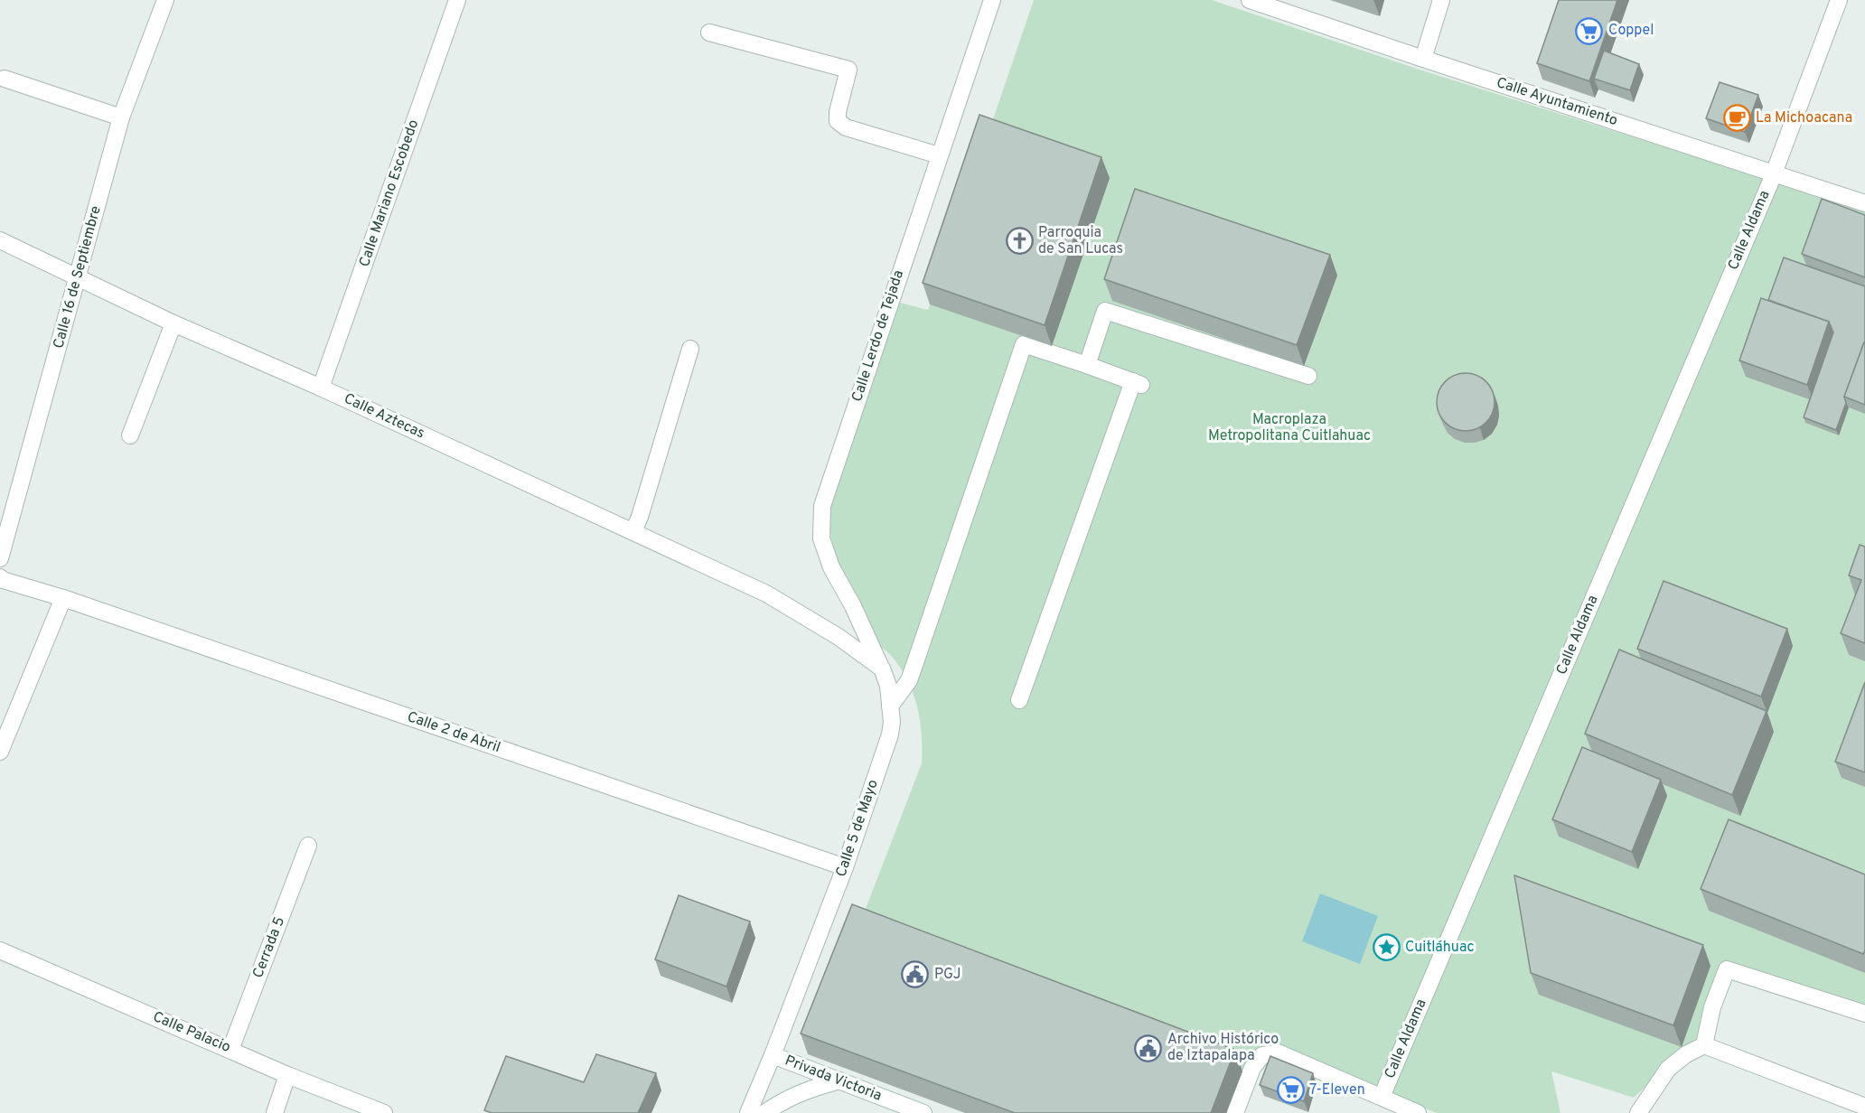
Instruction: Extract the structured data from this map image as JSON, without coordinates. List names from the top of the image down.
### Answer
{
  "streets": {
    "street": [
      "Calle Ayuntamiento",
      "Calle Mariano Escobedo",
      "Calle Aldama",
      "Calle 16 de Septiembre",
      "Calle Lerdo de Tejada",
      "Calle Aztecas",
      "Calle 2 de Abril",
      "Calle 5 de Mayo",
      "Cerrada 5",
      "Calle Palacio",
      "Privada Victoria"
    ]
  },
  "crossings": [
    ["Calle Ayuntamiento", "Calle Aldama"],
    ["Calle Mariano Escobedo", "Calle Aztecas"],
    ["Calle 16 de Septiembre", "Calle Aztecas"],
    ["Calle Lerdo de Tejada", "Calle Aztecas"],
    ["Calle Lerdo de Tejada", "Calle 5 de Mayo"],
    ["Calle Aztecas", "Calle 5 de Mayo"],
    ["Calle 2 de Abril", "Calle 5 de Mayo"],
    ["Calle 5 de Mayo", "Privada Victoria"],
    ["Cerrada 5", "Calle Palacio"]
  ],
  "parks": ["Macroplaza Metropolitana Cuitlahuac"],
  "places": {
    "supermarket": ["Coppel", "7-Eleven"],
    "cafe": ["La Michoacana"],
    "church": ["Parroquia de San Lucas"],
    "place": ["Cuitláhuac"],
    "public building": ["PGJ", "Archivo Histórico de Iztapalapa"]
  }
}
